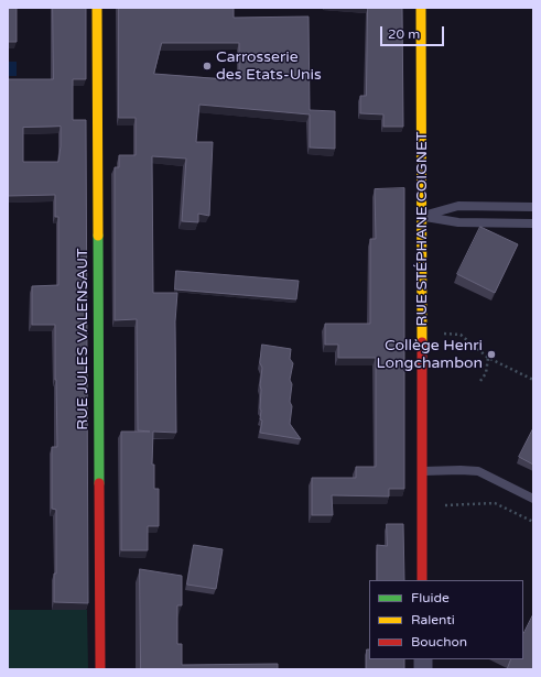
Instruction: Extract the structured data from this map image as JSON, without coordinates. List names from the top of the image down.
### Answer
{
  "streets": {
    "street": ["RUE STÉPHANE COIGNET", "RUE JULES VALENSAUT"]
  },
  "places": ["Carrosserie des Etats-Unis", "Collège Henri Longchambon"],
  "legend": ["Fluide", "Ralenti", "Bouchon"],
  "scale_bar": "20 m"
}
